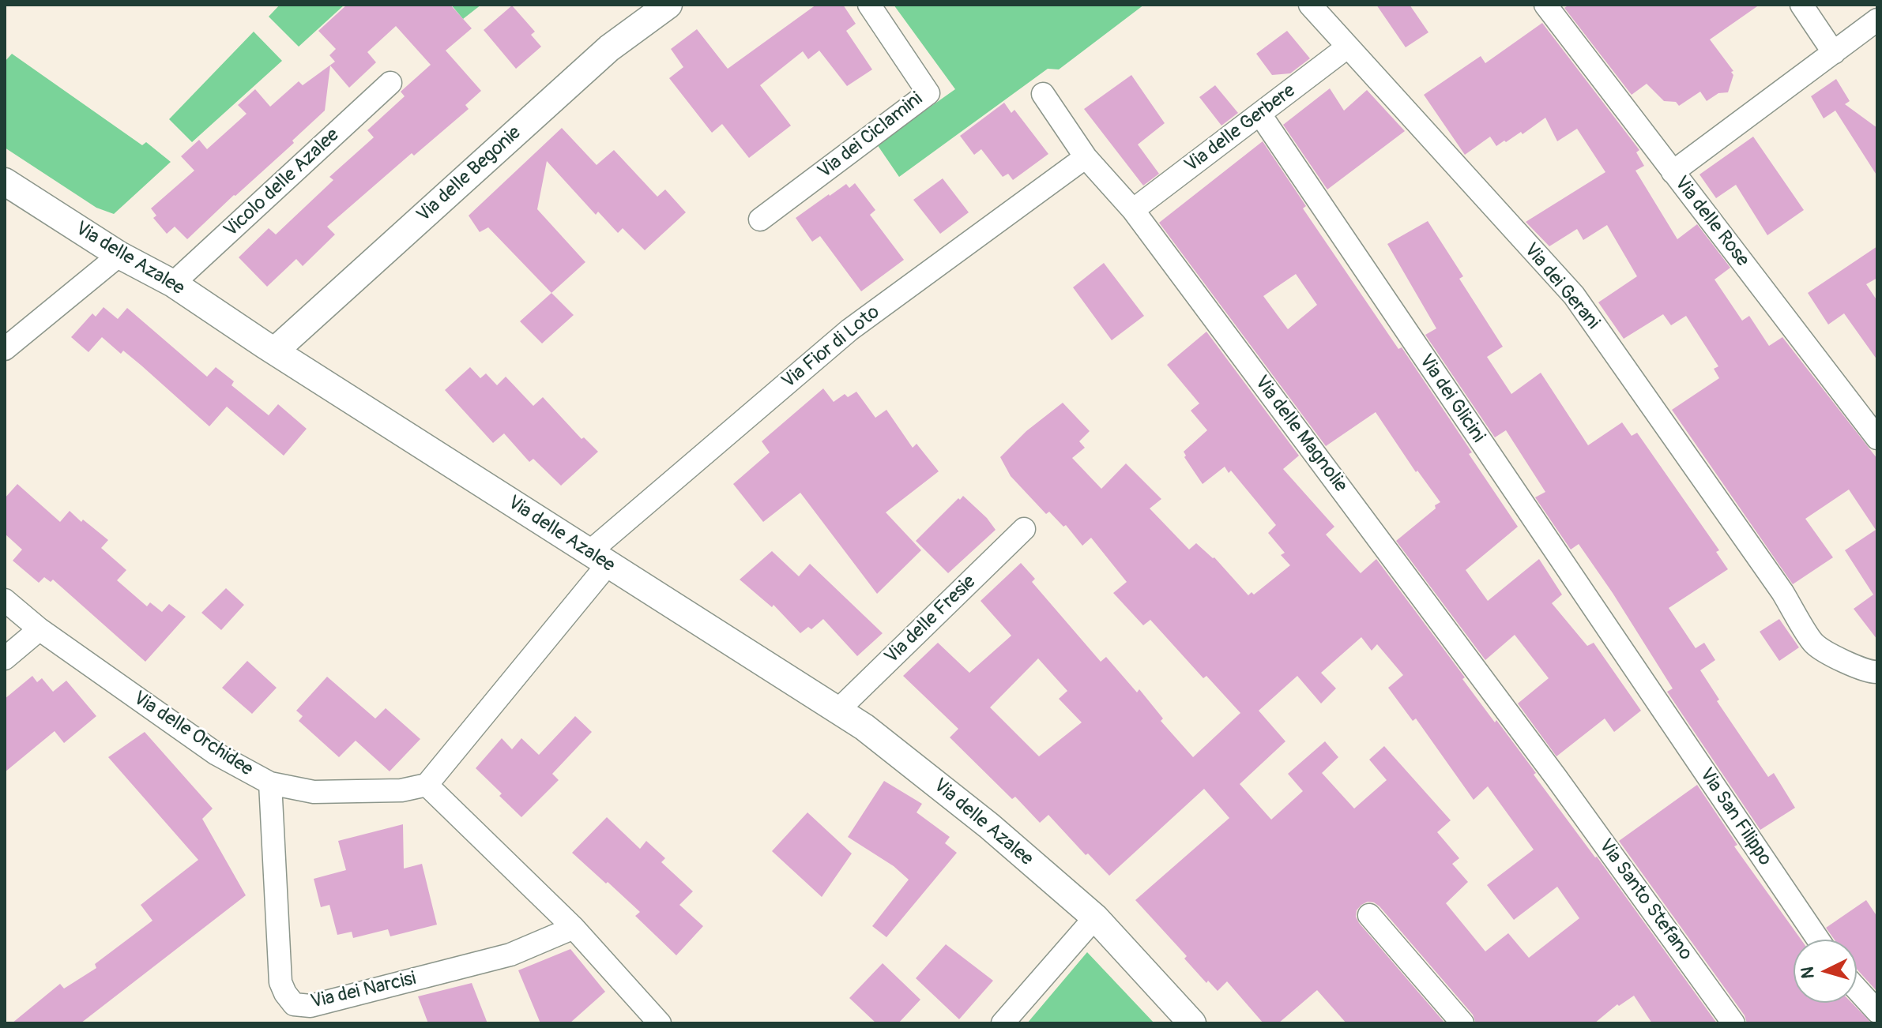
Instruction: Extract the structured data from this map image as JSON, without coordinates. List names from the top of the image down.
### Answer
{
  "streets": {
    "street": [
      "Via delle Gerbere",
      "Via dei Ciclamini",
      "Via delle Begonie",
      "Vicolo delle Azalee",
      "Via delle Rose",
      "Via delle Azalee",
      "Via dei Gerani",
      "Via Fior di Loto",
      "Via dei Glicini",
      "Via delle Magnolie",
      "Via delle Fresie",
      "Via delle Orchidee",
      "Via San Filippo",
      "Via Santo Stefano",
      "Via dei Narcisi"
    ]
  },
  "crossings": [
    ["Via delle Gerbere", "Via dei Gerani"],
    ["Via delle Gerbere", "Via dei Glicini"],
    ["Via delle Gerbere", "Via delle Magnolie"],
    ["Via delle Begonie", "Via delle Azalee"],
    ["Vicolo delle Azalee", "Via delle Azalee"],
    ["Via delle Azalee", "Via Fior di Loto"],
    ["Via delle Azalee", "Via delle Fresie"],
    ["Via Fior di Loto", "Via delle Magnolie"],
    ["Via dei Glicini", "Via San Filippo"],
    ["Via delle Magnolie", "Via Santo Stefano"],
    ["Via delle Orchidee", "Via dei Narcisi"]
  ],
  "north": "left"
}
